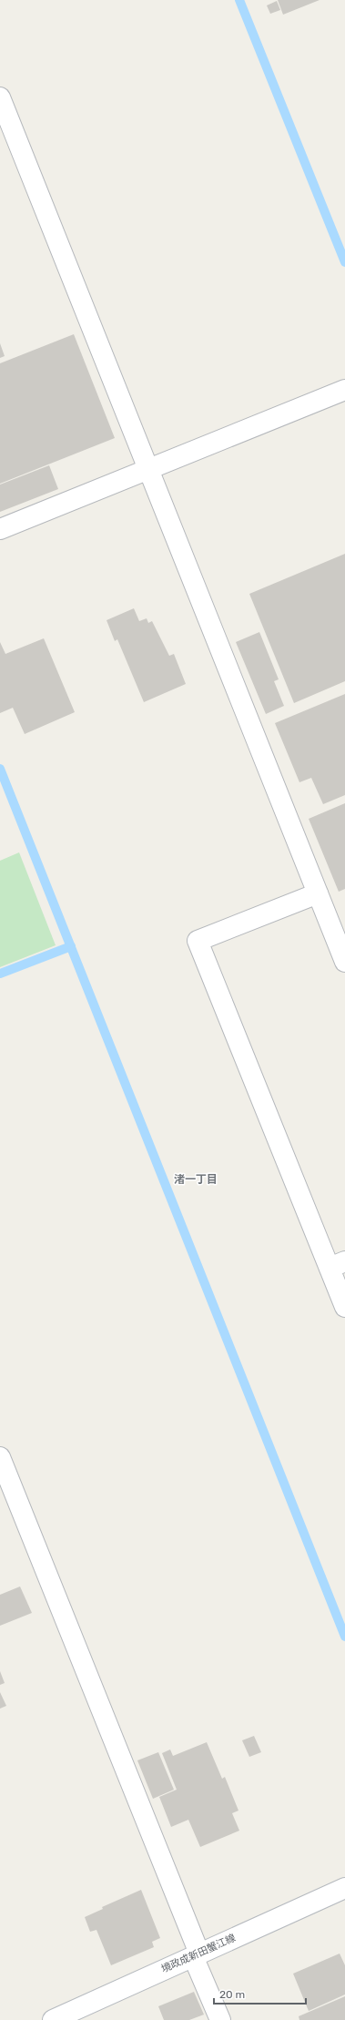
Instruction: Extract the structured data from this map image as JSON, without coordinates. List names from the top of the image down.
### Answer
{
  "streets": {
    "street": ["境政成新田蟹江線"]
  },
  "districts": ["渚一丁目"],
  "scale_bar": "20 m"
}
